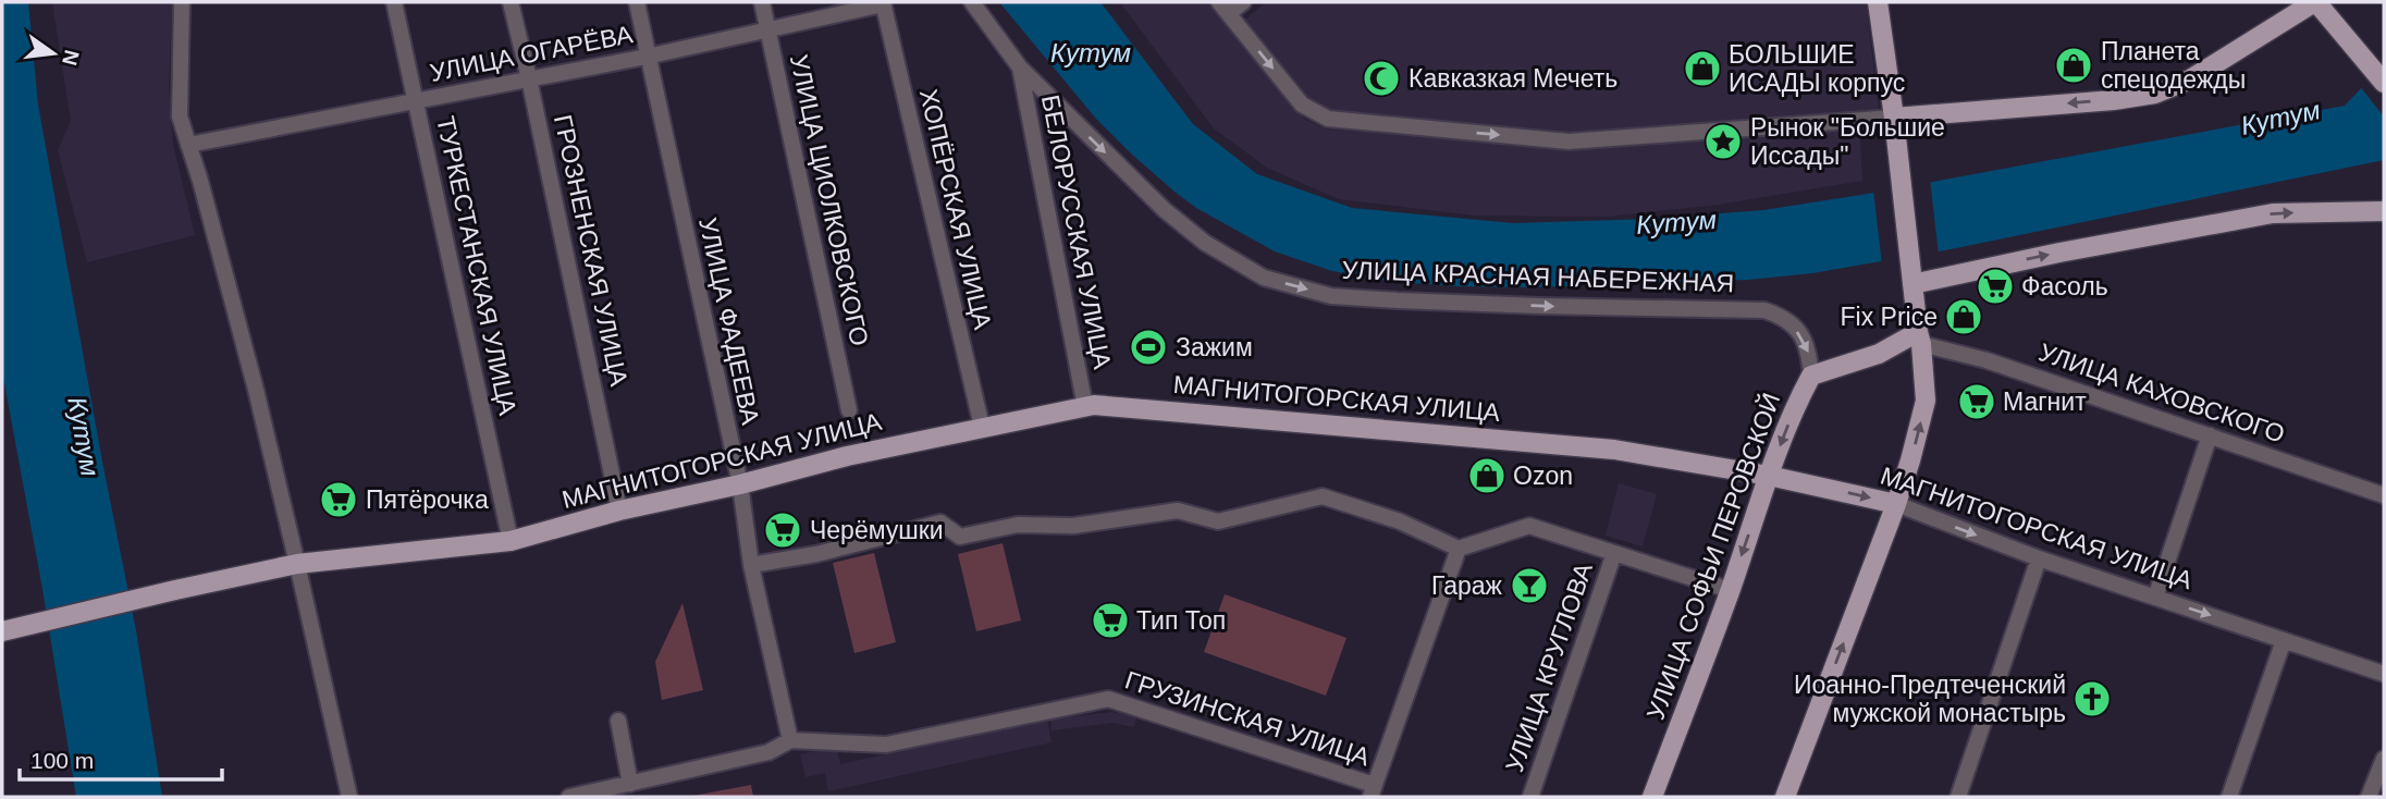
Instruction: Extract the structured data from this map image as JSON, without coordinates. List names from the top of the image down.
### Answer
{
  "streets": {
    "main road": ["МАГНИТОГОРСКАЯ УЛИЦА", "УЛИЦА СОФЬИ ПЕРОВСКОЙ"],
    "street": [
      "УЛИЦА ОГАРЁВА",
      "УЛИЦА ЦИОЛКОВСКОГО",
      "ХОПЁРСКАЯ УЛИЦА",
      "БЕЛОРУССКАЯ УЛИЦА",
      "ГРОЗНЕНСКАЯ УЛИЦА",
      "ТУРКЕСТАНСКАЯ УЛИЦА",
      "УЛИЦА КРАСНАЯ НАБЕРЕЖНАЯ",
      "УЛИЦА ФАДЕЕВА",
      "УЛИЦА КАХОВСКОГО",
      "УЛИЦА КРУГЛОВА",
      "ГРУЗИНСКАЯ УЛИЦА"
    ]
  },
  "crossings": [
    ["УЛИЦА ОГАРЁВА", "УЛИЦА ЦИОЛКОВСКОГО"],
    ["УЛИЦА ОГАРЁВА", "ХОПЁРСКАЯ УЛИЦА"],
    ["УЛИЦА ОГАРЁВА", "ГРОЗНЕНСКАЯ УЛИЦА"],
    ["УЛИЦА ОГАРЁВА", "ТУРКЕСТАНСКАЯ УЛИЦА"],
    ["УЛИЦА ОГАРЁВА", "УЛИЦА ФАДЕЕВА"],
    ["ХОПЁРСКАЯ УЛИЦА", "МАГНИТОГОРСКАЯ УЛИЦА"],
    ["БЕЛОРУССКАЯ УЛИЦА", "УЛИЦА КРАСНАЯ НАБЕРЕЖНАЯ"],
    ["БЕЛОРУССКАЯ УЛИЦА", "МАГНИТОГОРСКАЯ УЛИЦА"],
    ["ГРОЗНЕНСКАЯ УЛИЦА", "МАГНИТОГОРСКАЯ УЛИЦА"],
    ["ТУРКЕСТАНСКАЯ УЛИЦА", "МАГНИТОГОРСКАЯ УЛИЦА"],
    ["УЛИЦА КРАСНАЯ НАБЕРЕЖНАЯ", "УЛИЦА СОФЬИ ПЕРОВСКОЙ"],
    ["УЛИЦА ФАДЕЕВА", "МАГНИТОГОРСКАЯ УЛИЦА"],
    ["УЛИЦА ФАДЕЕВА", "ГРУЗИНСКАЯ УЛИЦА"],
    ["УЛИЦА КАХОВСКОГО", "УЛИЦА СОФЬИ ПЕРОВСКОЙ"],
    ["МАГНИТОГОРСКАЯ УЛИЦА", "УЛИЦА СОФЬИ ПЕРОВСКОЙ"]
  ],
  "one_way": ["УЛИЦА КРАСНАЯ НАБЕРЕЖНАЯ"],
  "water": ["Кутум"],
  "places": {
    "shop": [
      "Планета спецодежды",
      "БОЛЬШИЕ ИСАДЫ корпус",
      "Fix Price",
      "Ozon"
    ],
    "mosque": ["Кавказкая Мечеть"],
    "place": ["Рынок \"Большие Иссады\""],
    "supermarket": [
      "Фасоль",
      "Магнит",
      "Пятёрочка",
      "Черёмушки",
      "Тип Топ"
    ],
    "sports": ["Зажим"],
    "bar": ["Гараж"],
    "church": ["Иоанно-Предтеченский мужской монастырь"]
  },
  "scale_bar": "100 m",
  "north": "right"
}
